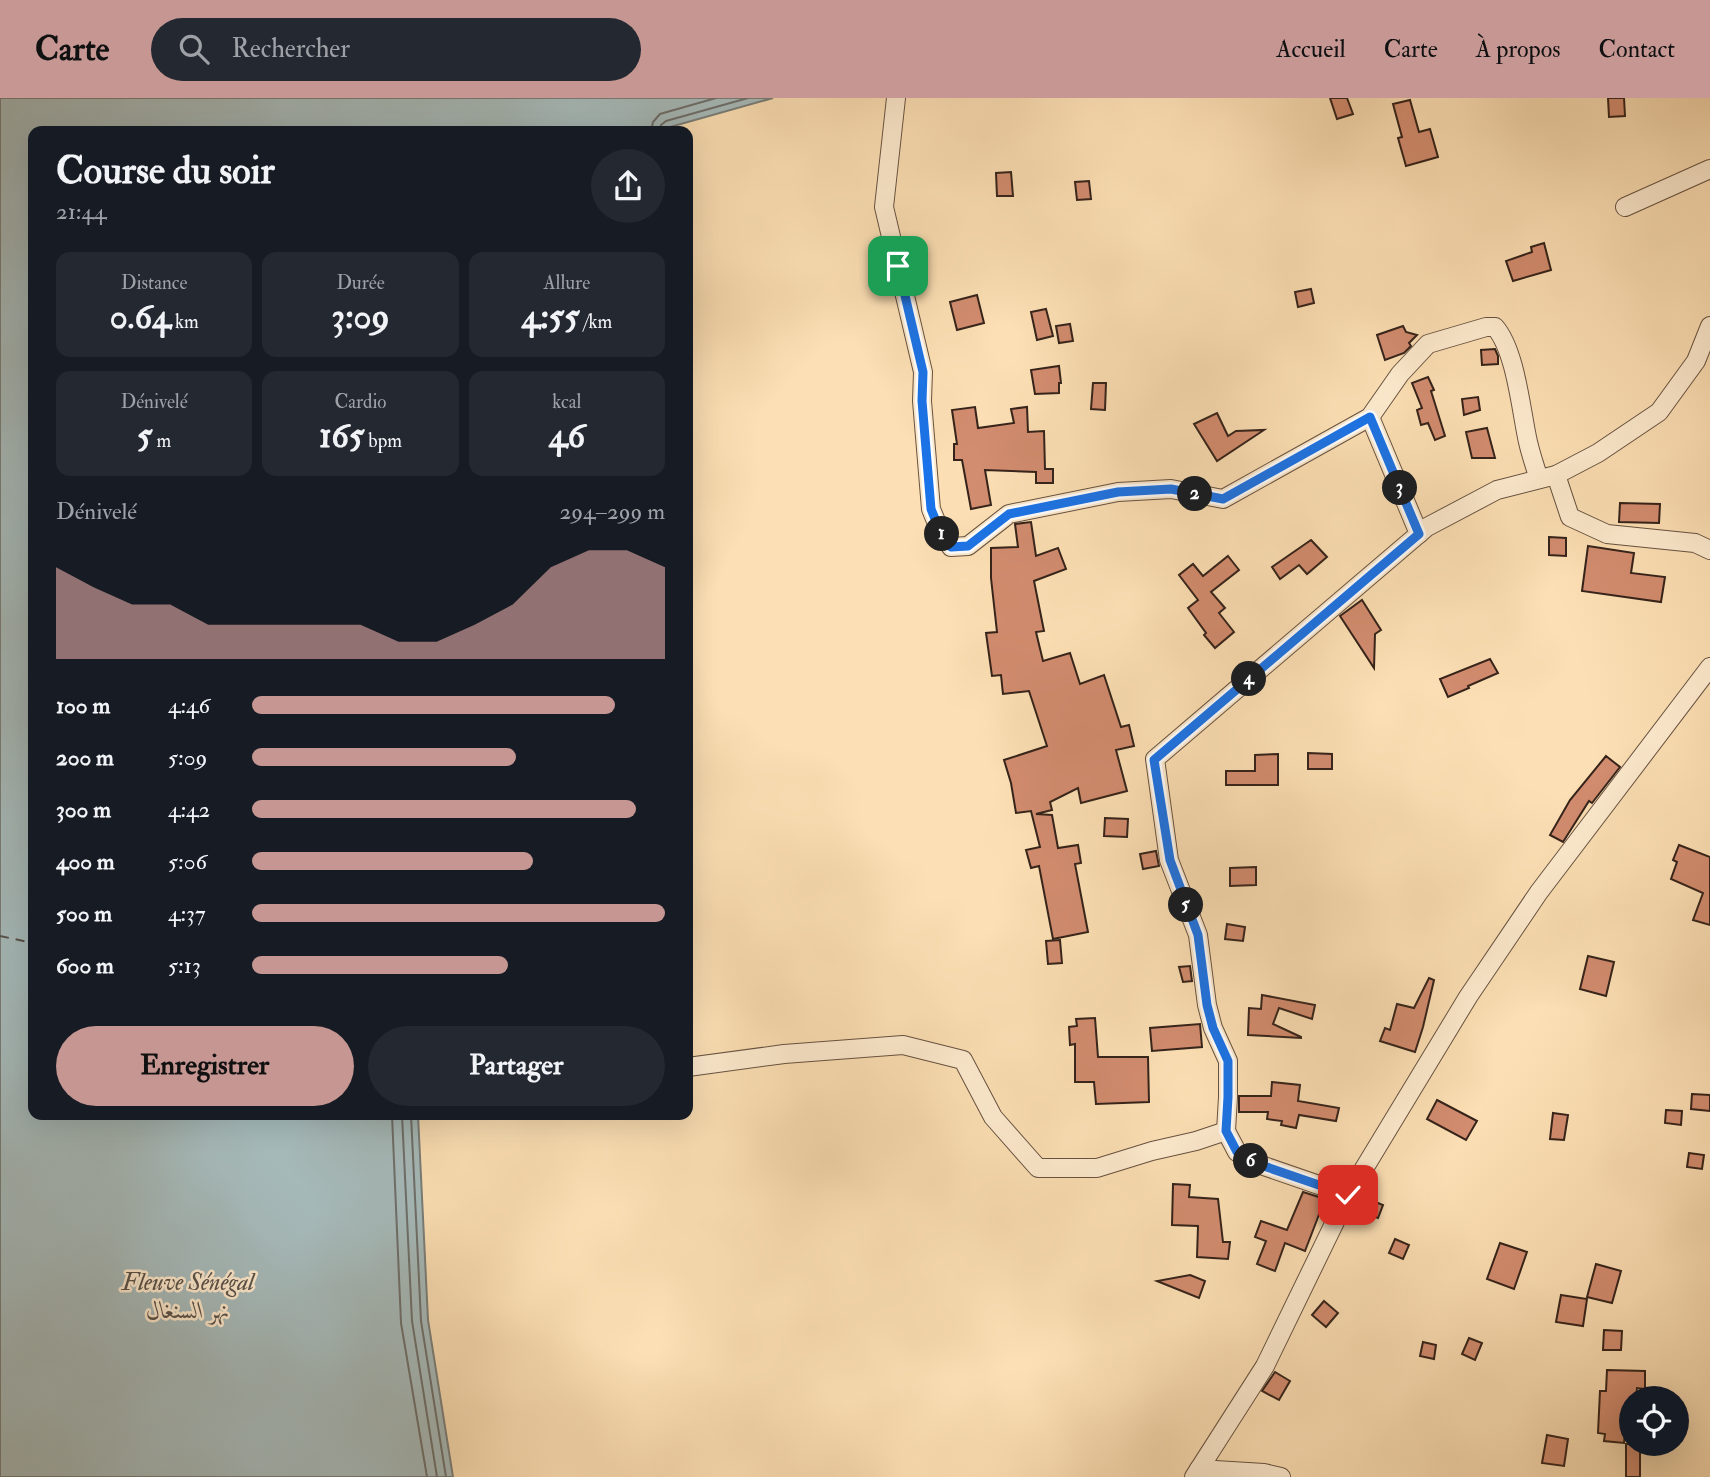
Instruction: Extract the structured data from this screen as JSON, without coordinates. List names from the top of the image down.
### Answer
{
  "water": ["Fleuve Sénégal نهر السنغال"],
  "page": {
    "header": "Carte",
    "search": "Rechercher",
    "nav": [
      "Accueil",
      "Carte",
      "À propos",
      "Contact"
    ],
    "heading": ["Course du soir", "21:44"],
    "stats": [
      ["Distance", "0.64 km"],
      ["Durée", "3:09"],
      ["Allure", "4:55 /km"],
      ["Dénivelé", "5 m"],
      ["Cardio", "165 bpm"],
      ["kcal", "46"]
    ],
    "pins": [
      "3",
      "2",
      "1",
      "4",
      "5",
      "6"
    ],
    "chart": ["Dénivelé", "294–299 m"],
    "list": [
      {
        "name": "100 m",
        "note": "4:46"
      },
      {
        "name": "200 m",
        "note": "5:09"
      },
      {
        "name": "300 m",
        "note": "4:42"
      },
      {
        "name": "400 m",
        "note": "5:06"
      },
      {
        "name": "500 m",
        "note": "4:37"
      },
      {
        "name": "600 m",
        "note": "5:13"
      }
    ],
    "buttons": ["Enregistrer", "Partager"]
  }
}
